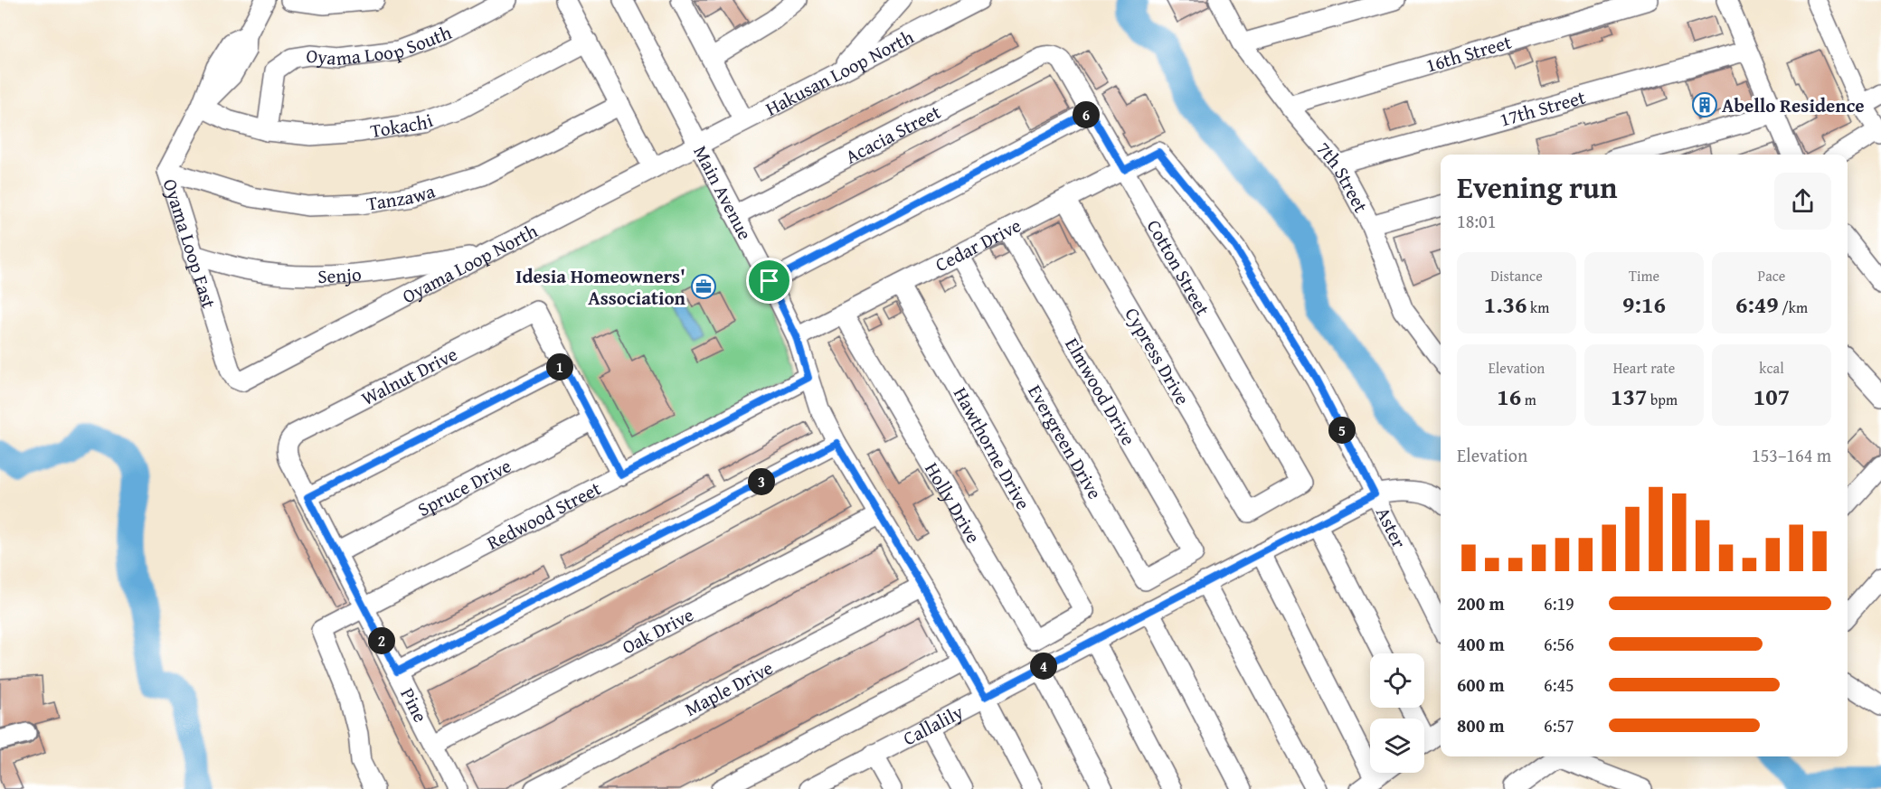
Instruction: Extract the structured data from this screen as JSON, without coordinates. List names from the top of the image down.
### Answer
{
  "streets": {
    "street": [
      "Oyama Loop South",
      "16th Street",
      "Hakusan Loop North",
      "17th Street",
      "Tokachi",
      "Acacia Street",
      "7th Street",
      "Main Avenue",
      "Tanzawa",
      "Oyama Loop East",
      "Cedar Drive",
      "Oyama Loop North",
      "Cotton Street",
      "Senjo",
      "Cypress Drive",
      "Walnut Drive",
      "Elmwood Drive",
      "Evergreen Drive",
      "Hawthorne Drive",
      "Spruce Drive",
      "Holly Drive",
      "Redwood Street",
      "Aster",
      "Oak Drive",
      "Maple Drive",
      "Pine",
      "Callalily"
    ]
  },
  "crossings": [
    ["Oyama Loop South", "Tokachi"],
    ["16th Street", "7th Street"],
    ["Hakusan Loop North", "Main Avenue"],
    ["Hakusan Loop North", "Oyama Loop North"],
    ["17th Street", "7th Street"],
    ["Tokachi", "Oyama Loop East"],
    ["Acacia Street", "Main Avenue"],
    ["Acacia Street", "Cotton Street"],
    ["Main Avenue", "Cedar Drive"],
    ["Main Avenue", "Oyama Loop North"],
    ["Main Avenue", "Redwood Street"],
    ["Main Avenue", "Oak Drive"],
    ["Main Avenue", "Maple Drive"],
    ["Main Avenue", "Callalily"],
    ["Tanzawa", "Oyama Loop East"],
    ["Oyama Loop East", "Oyama Loop North"],
    ["Oyama Loop East", "Senjo"],
    ["Cedar Drive", "Cotton Street"],
    ["Cedar Drive", "Cypress Drive"],
    ["Cedar Drive", "Elmwood Drive"],
    ["Cedar Drive", "Evergreen Drive"],
    ["Cedar Drive", "Hawthorne Drive"],
    ["Cedar Drive", "Holly Drive"],
    ["Cedar Drive", "Aster"],
    ["Oyama Loop North", "Senjo"],
    ["Cotton Street", "Cypress Drive"],
    ["Walnut Drive", "Pine"],
    ["Elmwood Drive", "Evergreen Drive"],
    ["Hawthorne Drive", "Holly Drive"],
    ["Spruce Drive", "Pine"],
    ["Redwood Street", "Pine"],
    ["Aster", "Callalily"],
    ["Oak Drive", "Pine"]
  ],
  "places": {
    "building": ["Abello Residence"],
    "office": ["Idesia Homeowners' Association"]
  },
  "page": {
    "pins": [
      "6",
      "1",
      "5",
      "3",
      "2",
      "4"
    ],
    "heading": ["Evening run", "18:01"],
    "stats": [
      ["Distance", "1.36 km"],
      ["Time", "9:16"],
      ["Pace", "6:49 /km"],
      ["Elevation", "16 m"],
      ["Heart rate", "137 bpm"],
      ["kcal", "107"]
    ],
    "chart": ["Elevation", "153–164 m"],
    "list": [
      {
        "name": "200 m",
        "note": "6:19"
      },
      {
        "name": "400 m",
        "note": "6:56"
      },
      {
        "name": "600 m",
        "note": "6:45"
      },
      {
        "name": "800 m",
        "note": "6:57"
      }
    ]
  }
}
